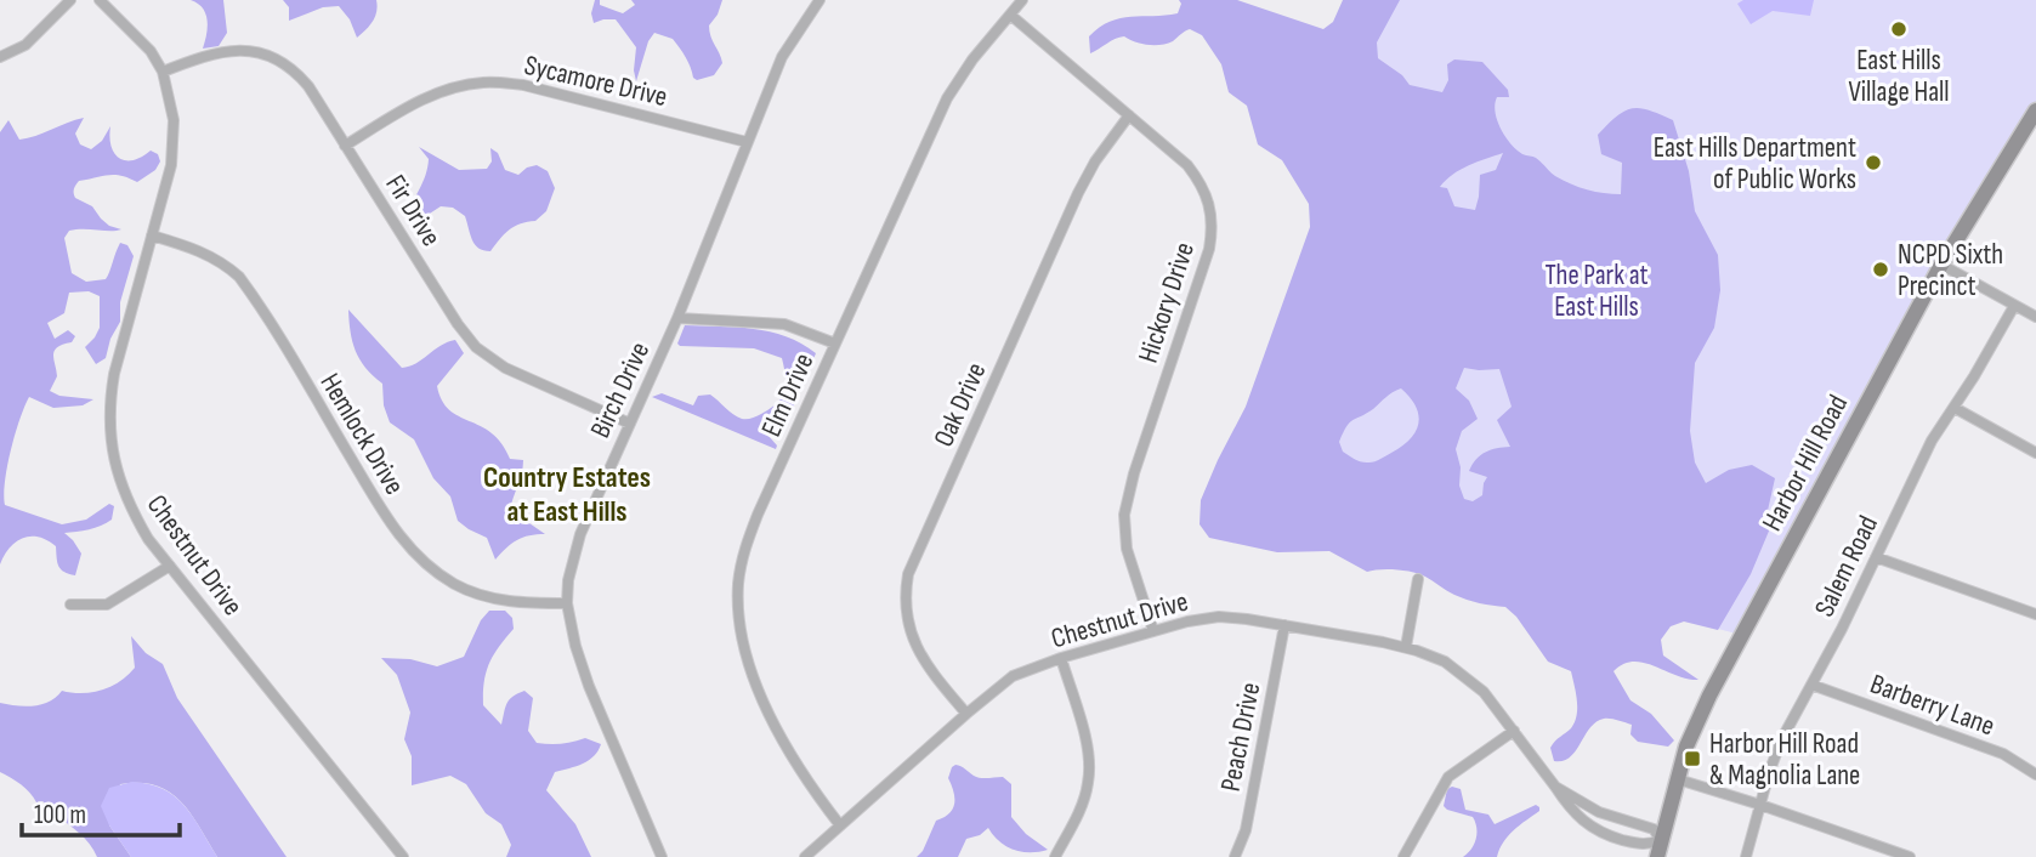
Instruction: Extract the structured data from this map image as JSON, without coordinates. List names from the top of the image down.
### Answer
{
  "streets": {
    "street": [
      "Sycamore Drive",
      "Fir Drive",
      "Hickory Drive",
      "Birch Drive",
      "Elm Drive",
      "Oak Drive",
      "Hemlock Drive",
      "Harbor Hill Road",
      "Chestnut Drive",
      "Salem Road",
      "Barberry Lane",
      "Peach Drive"
    ]
  },
  "crossings": [
    ["Sycamore Drive", "Fir Drive"],
    ["Sycamore Drive", "Birch Drive"],
    ["Fir Drive", "Birch Drive"],
    ["Fir Drive", "Chestnut Drive"],
    ["Hickory Drive", "Elm Drive"],
    ["Hickory Drive", "Oak Drive"],
    ["Hickory Drive", "Chestnut Drive"],
    ["Birch Drive", "Hemlock Drive"],
    ["Elm Drive", "Chestnut Drive"],
    ["Oak Drive", "Chestnut Drive"],
    ["Hemlock Drive", "Chestnut Drive"],
    ["Harbor Hill Road", "Chestnut Drive"],
    ["Chestnut Drive", "Peach Drive"],
    ["Salem Road", "Barberry Lane"]
  ],
  "districts": ["Country Estates at East Hills"],
  "parks": ["The Park at East Hills"],
  "places": {
    "other": ["East Hills Village Hall", "East Hills Department of Public Works", "NCPD Sixth Precinct"],
    "transit": ["Harbor Hill Road & Magnolia Lane"]
  },
  "scale_bar": "100 m"
}
